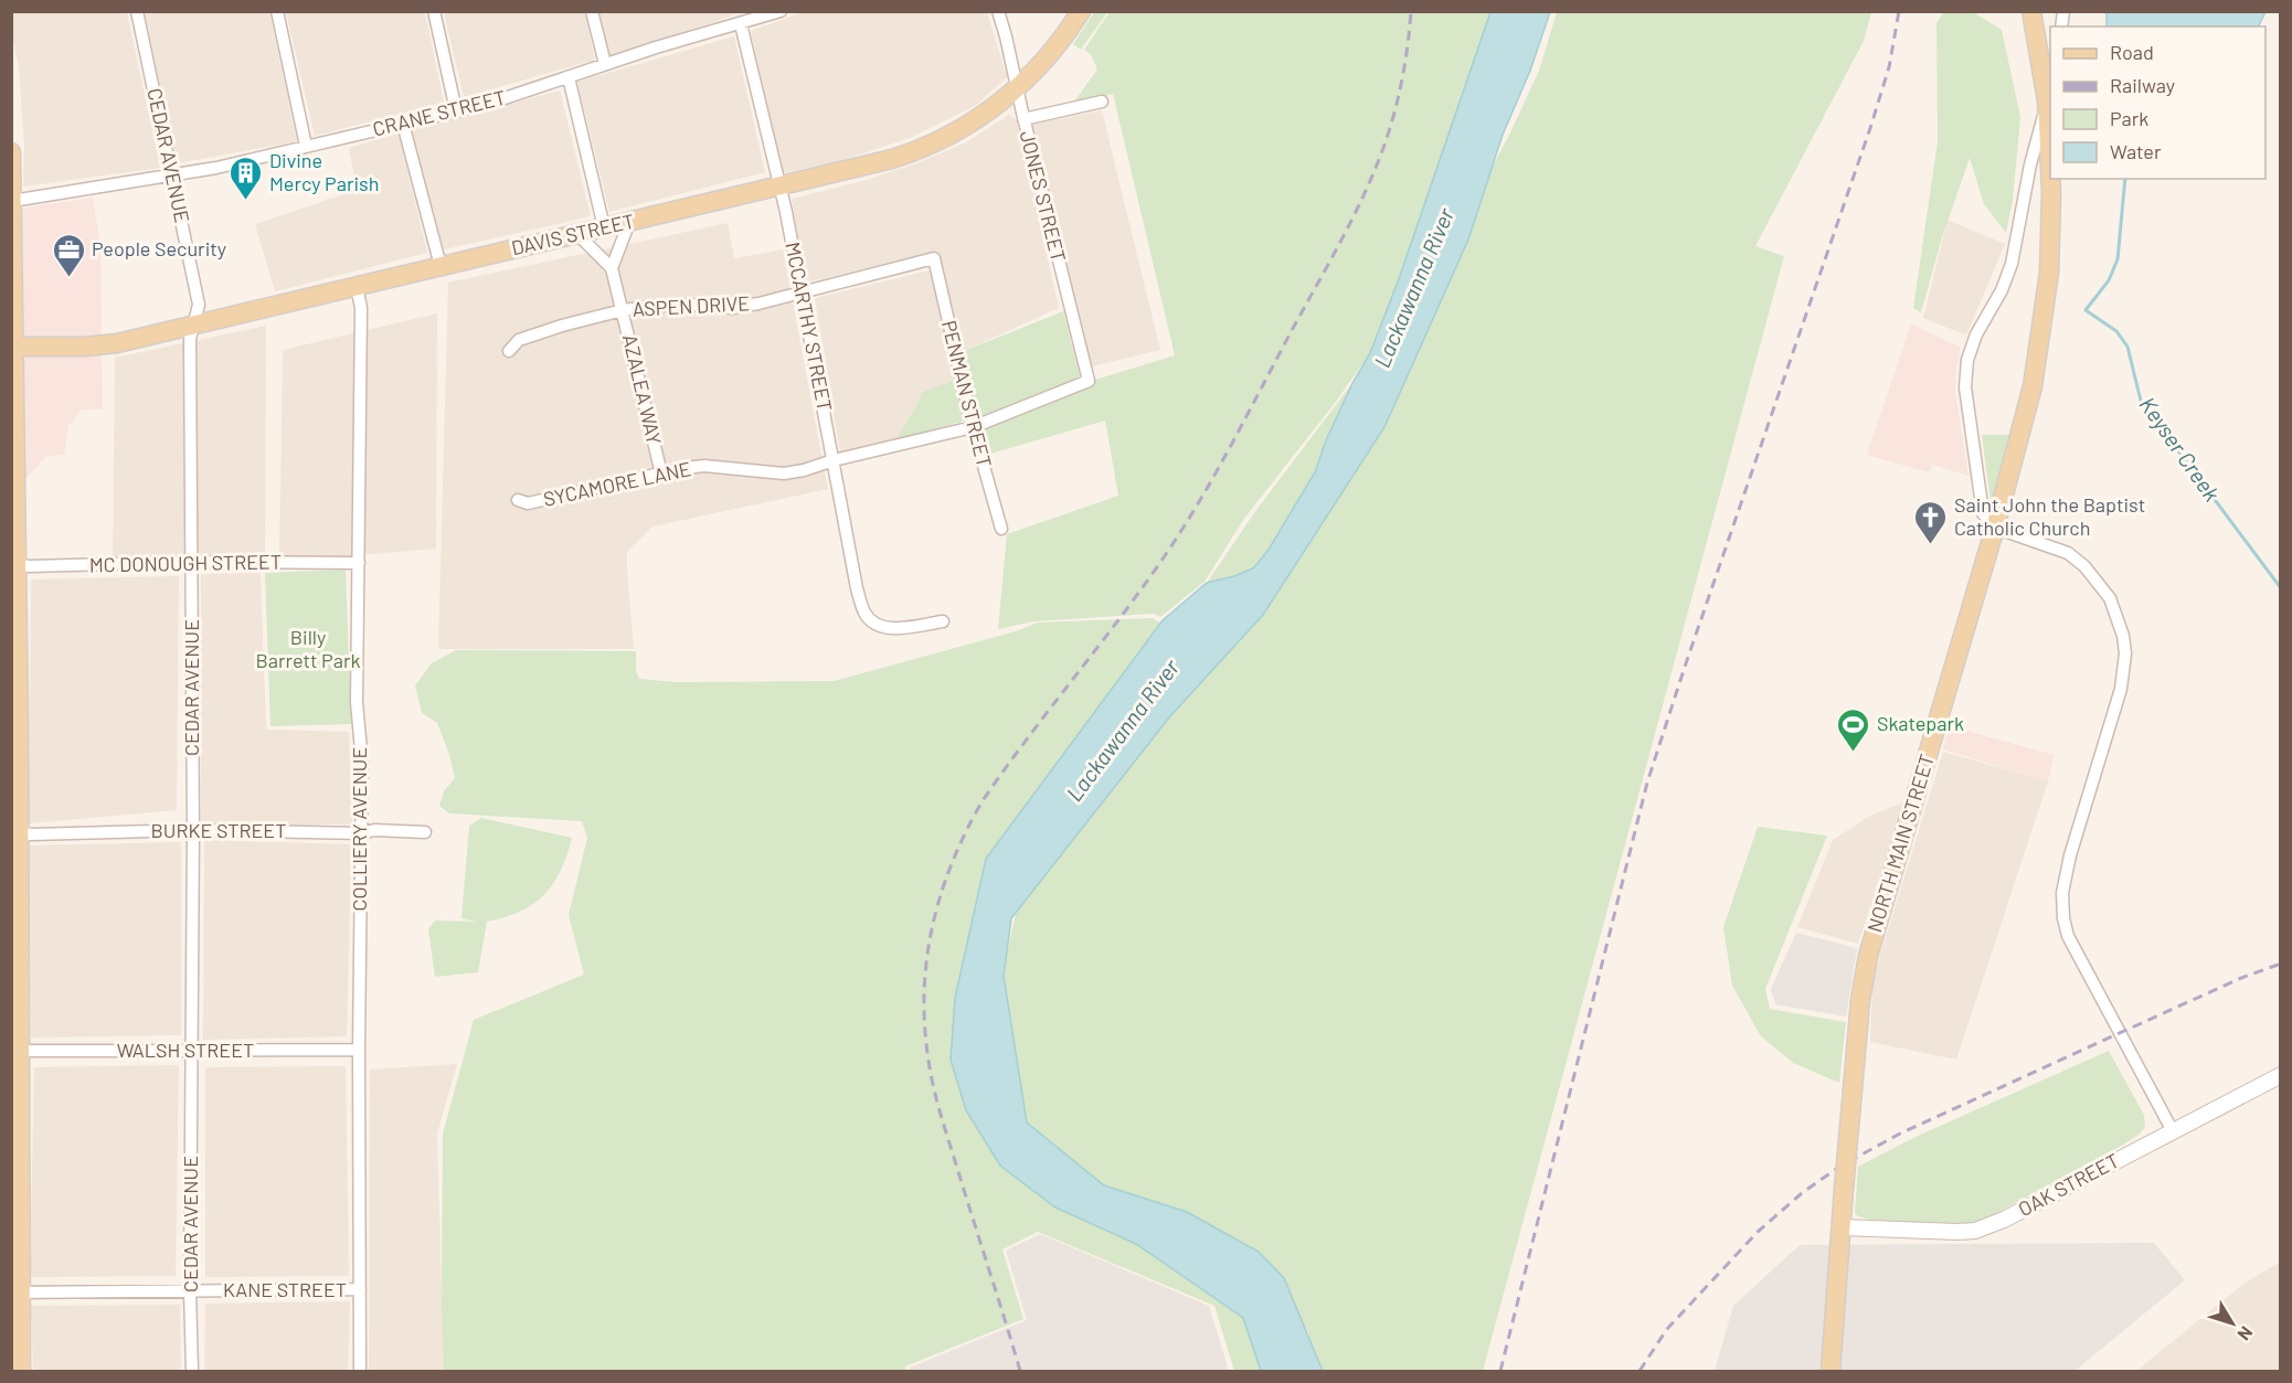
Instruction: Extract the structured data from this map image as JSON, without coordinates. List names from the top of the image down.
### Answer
{
  "streets": {
    "main road": ["DAVIS STREET", "NORTH MAIN STREET"],
    "street": [
      "CRANE STREET",
      "CEDAR AVENUE",
      "JONES STREET",
      "ASPEN DRIVE",
      "MCCARTHY STREET",
      "AZALEA WAY",
      "PENMAN STREET",
      "SYCAMORE LANE",
      "MC DONOUGH STREET",
      "COLLIERY AVENUE",
      "BURKE STREET",
      "WALSH STREET",
      "OAK STREET",
      "KANE STREET"
    ]
  },
  "crossings": [
    ["CRANE STREET", "CEDAR AVENUE"],
    ["CRANE STREET", "MCCARTHY STREET"],
    ["CEDAR AVENUE", "DAVIS STREET"],
    ["CEDAR AVENUE", "MC DONOUGH STREET"],
    ["CEDAR AVENUE", "BURKE STREET"],
    ["CEDAR AVENUE", "WALSH STREET"],
    ["CEDAR AVENUE", "KANE STREET"],
    ["JONES STREET", "DAVIS STREET"],
    ["JONES STREET", "PENMAN STREET"],
    ["DAVIS STREET", "MCCARTHY STREET"],
    ["DAVIS STREET", "COLLIERY AVENUE"],
    ["ASPEN DRIVE", "MCCARTHY STREET"],
    ["ASPEN DRIVE", "AZALEA WAY"],
    ["ASPEN DRIVE", "PENMAN STREET"],
    ["MCCARTHY STREET", "SYCAMORE LANE"],
    ["AZALEA WAY", "SYCAMORE LANE"],
    ["MC DONOUGH STREET", "COLLIERY AVENUE"],
    ["COLLIERY AVENUE", "BURKE STREET"],
    ["COLLIERY AVENUE", "WALSH STREET"],
    ["COLLIERY AVENUE", "KANE STREET"],
    ["NORTH MAIN STREET", "OAK STREET"]
  ],
  "water": ["Lackawanna River", "Keyser Creek"],
  "parks": ["Billy Barrett Park"],
  "places": {
    "building": ["Divine Mercy Parish"],
    "office": ["People Security"],
    "church": ["Saint John the Baptist Catholic Church"],
    "sports": ["Skatepark"]
  },
  "legend": [
    "Road",
    "Railway",
    "Park",
    "Water"
  ],
  "north": "bottom right"
}
